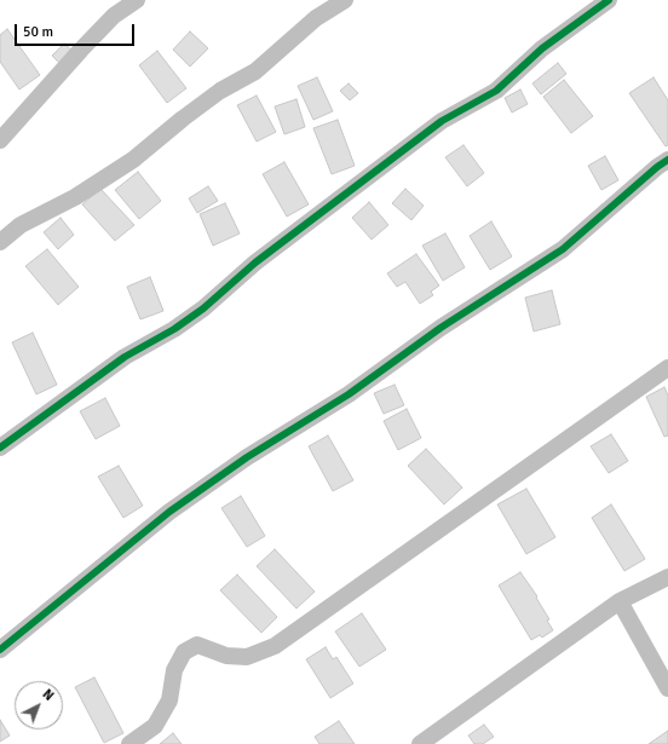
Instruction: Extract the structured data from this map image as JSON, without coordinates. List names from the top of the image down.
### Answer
{
  "scale_bar": "50 m",
  "north": "top right"
}
